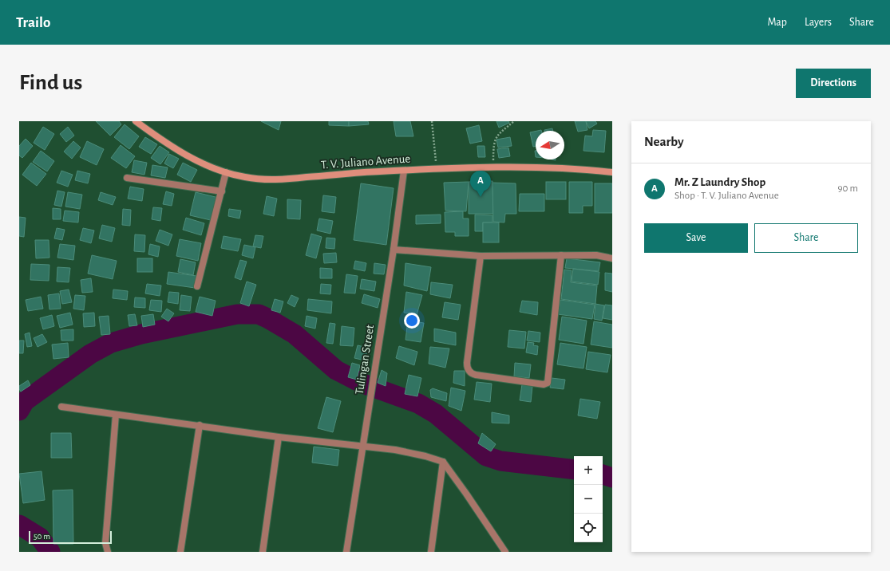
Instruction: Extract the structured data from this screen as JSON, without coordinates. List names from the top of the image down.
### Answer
{
  "streets": {
    "main road": ["T. V. Juliano Avenue"],
    "street": ["Tulingan Street"]
  },
  "crossings": [
    ["T. V. Juliano Avenue", "Tulingan Street"]
  ],
  "scale_bar": "50 m",
  "north": "left",
  "page": {
    "header": "Trailo",
    "nav": ["Map", "Layers", "Share"],
    "buttons": [
      "Directions",
      ["Save", "Share"]
    ],
    "title": "Find us",
    "heading": "Nearby",
    "list": [
      {
        "mark": "A",
        "name": "Mr. Z Laundry Shop",
        "note": "Shop · T. V. Juliano Avenue",
        "value": "90 m"
      }
    ],
    "pins": "A",
    "map_buttons": ["+", "−"],
    "scale": "50 m"
  }
}
